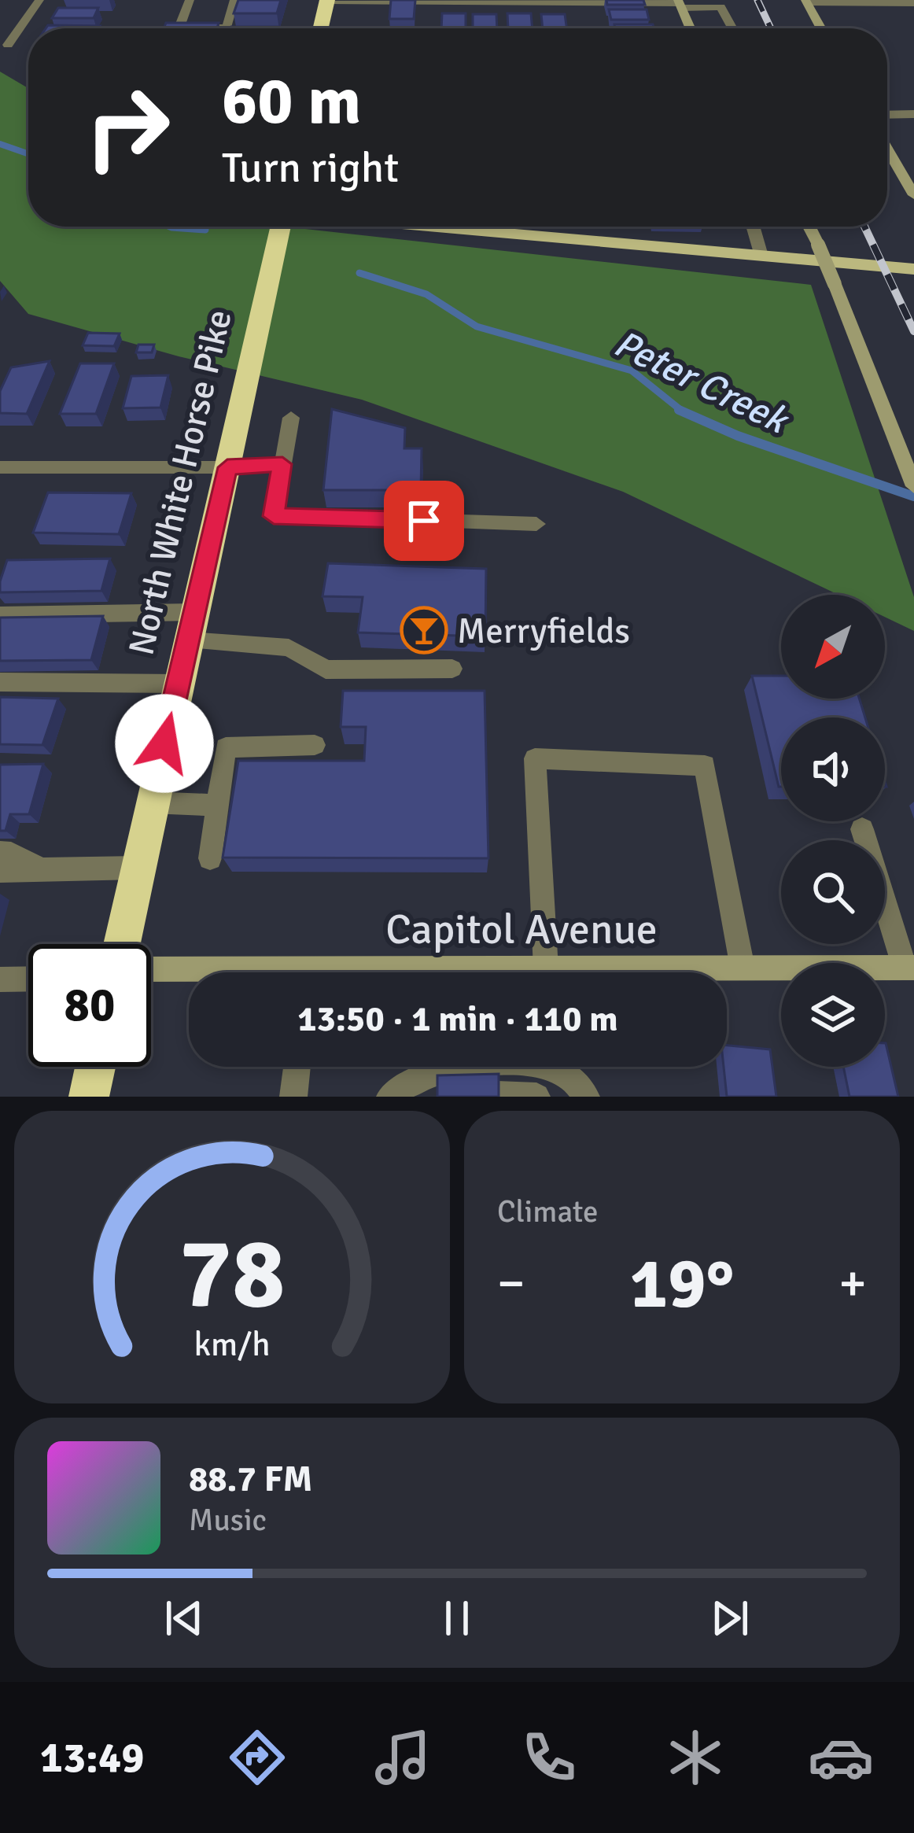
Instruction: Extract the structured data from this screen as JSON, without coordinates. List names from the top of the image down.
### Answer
{
  "streets": {
    "highway": ["North White Horse Pike"],
    "street": ["Capitol Avenue"]
  },
  "water": ["Peter Creek"],
  "places": {
    "bar": ["Merryfields"]
  },
  "north": "bottom left",
  "page": {
    "turn": ["60 m", "Turn right"],
    "limit": "80",
    "trip": "13:50 · 1 min · 110 m",
    "tile": "Climate",
    "heat": ["−", "19°", "+"],
    "song": ["88.7 FM", "Music"],
    "tabs": "13:49",
    "gauge": ["78", "km/h"]
  }
}
